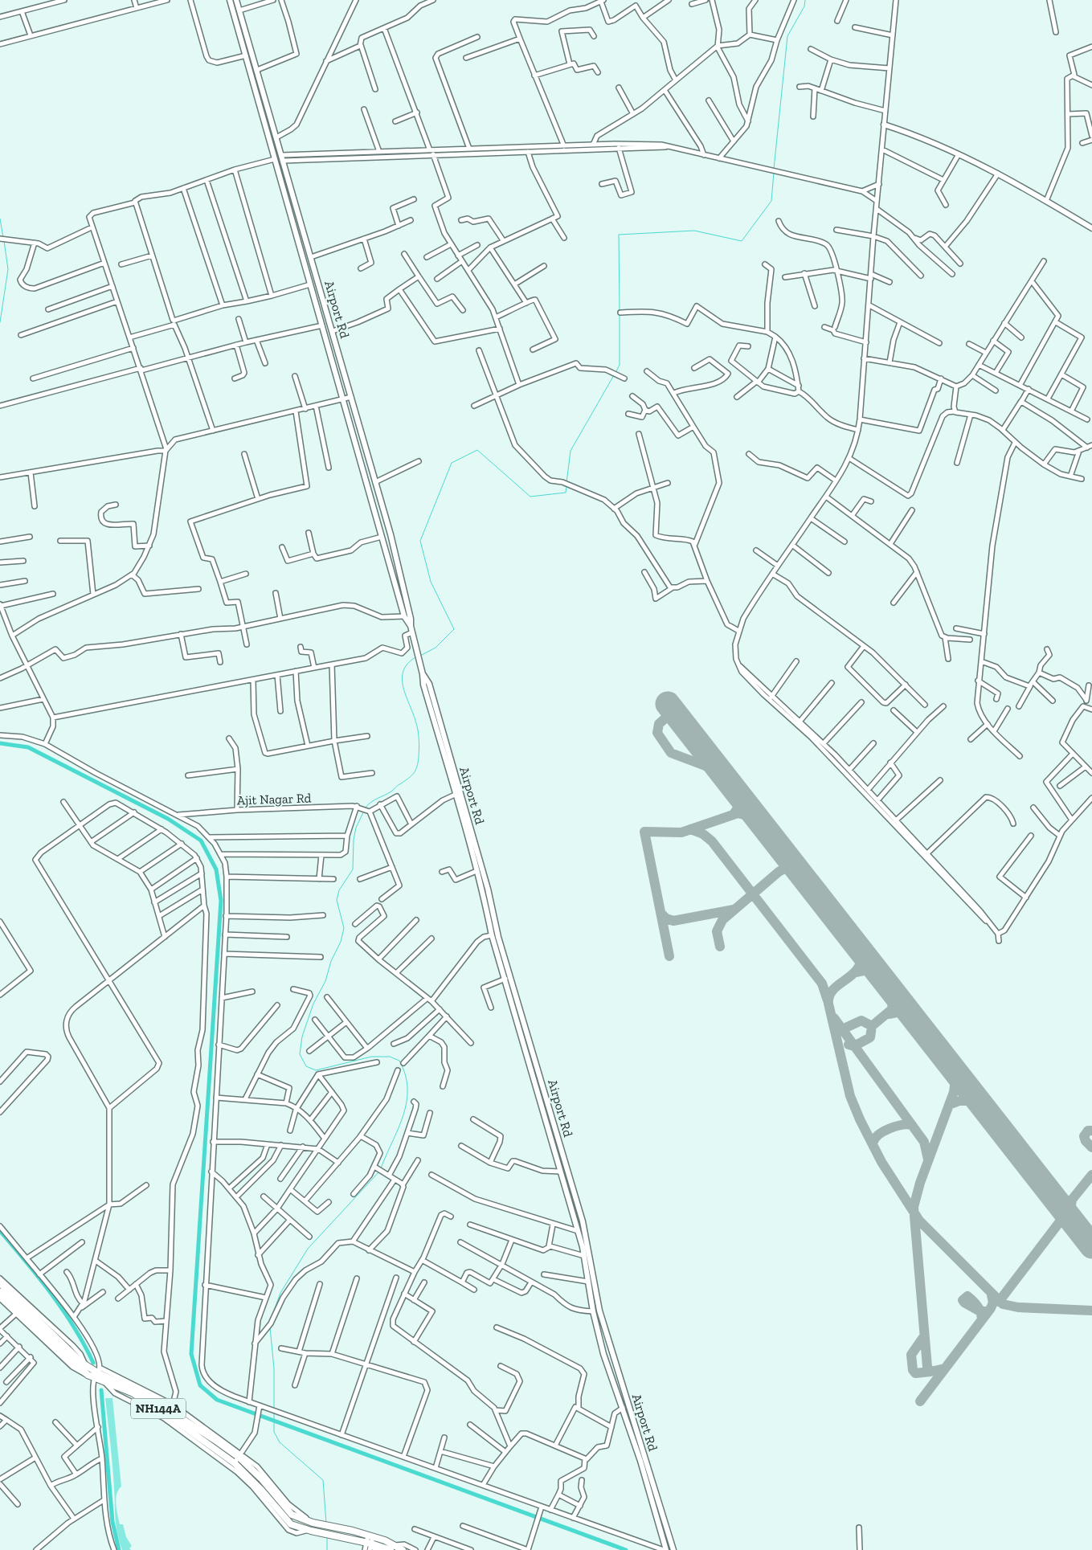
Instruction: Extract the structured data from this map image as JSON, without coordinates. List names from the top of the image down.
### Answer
{
  "streets": {
    "highway": ["NH144A"],
    "main road": ["Airport Rd"],
    "street": ["Ajit Nagar Rd"]
  }
}
